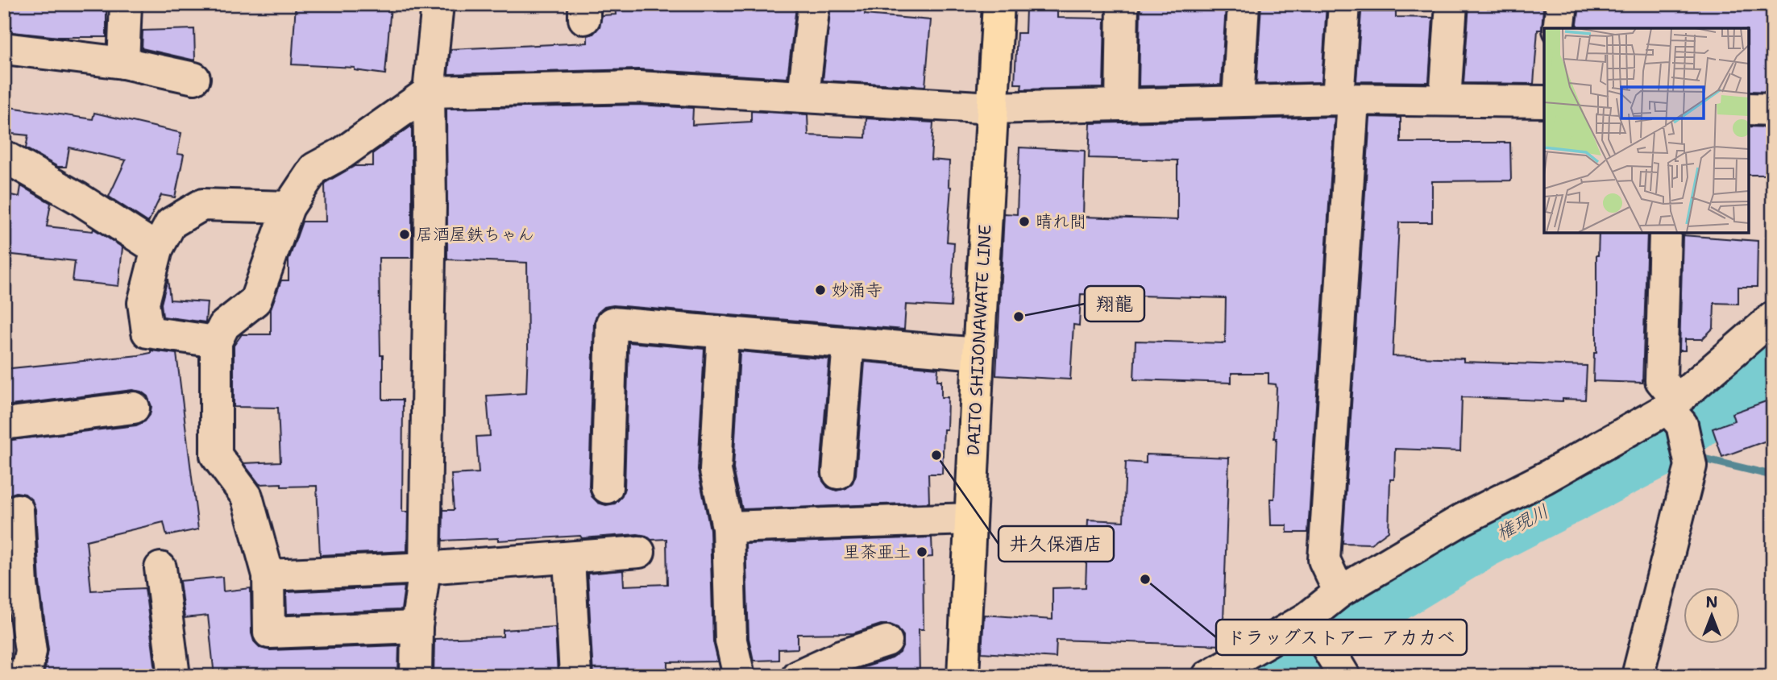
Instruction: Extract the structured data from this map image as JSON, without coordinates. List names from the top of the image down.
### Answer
{
  "streets": {
    "main road": ["DAITO SHIJONAWATE LINE"]
  },
  "water": ["権現川"],
  "places": [
    "晴れ間",
    "居酒屋鉄ちゃん",
    "妙涌寺",
    "翔龍",
    "井久保酒店",
    "里茶亜土",
    "ドラッグストアー アカカベ"
  ],
  "north": "top"
}
